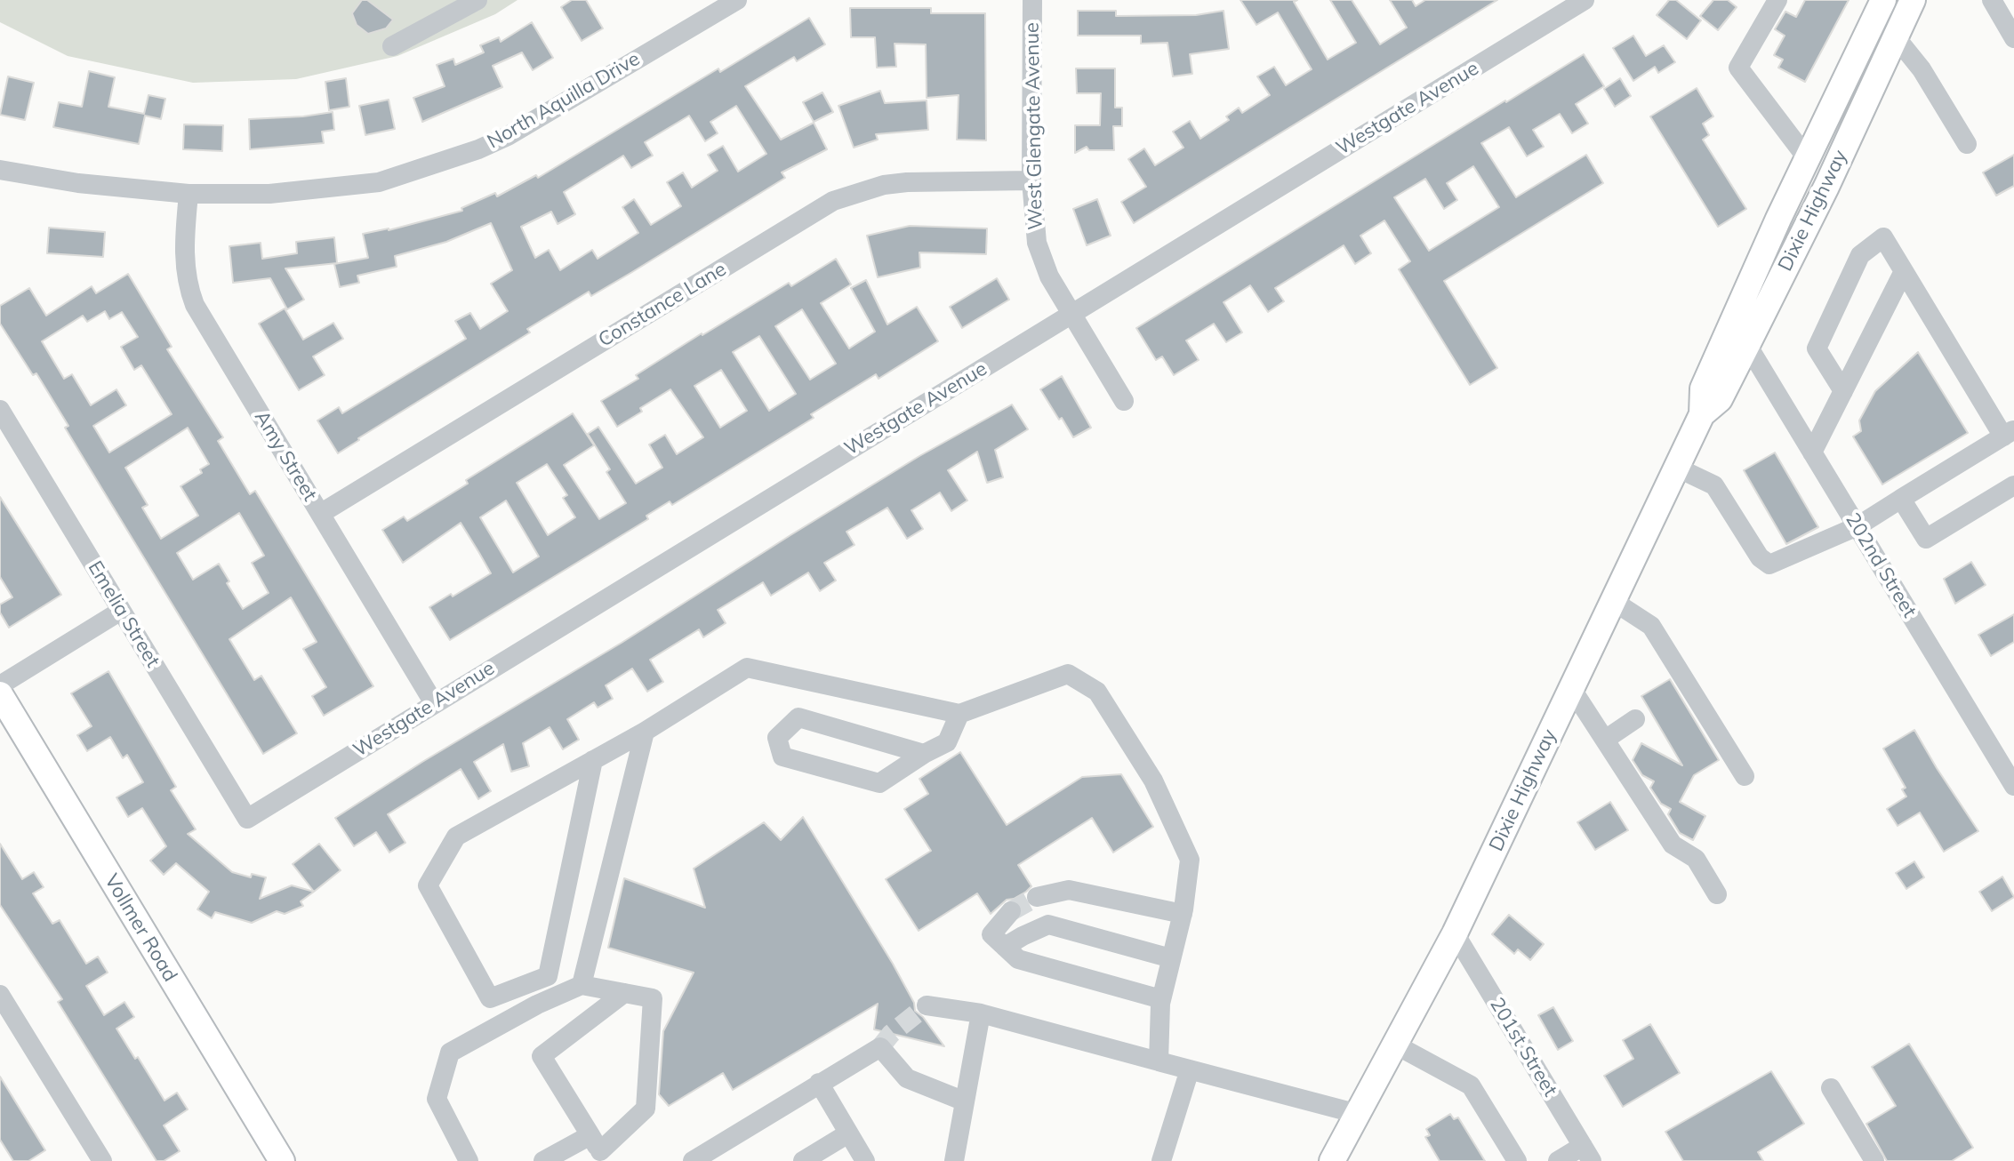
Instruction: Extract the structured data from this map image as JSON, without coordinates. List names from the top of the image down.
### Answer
{
  "streets": {
    "main road": ["Dixie Highway", "Vollmer Road"],
    "street": [
      "North Aquilla Drive",
      "Westgate Avenue",
      "West Glengate Avenue",
      "Constance Lane",
      "Amy Street",
      "202nd Street",
      "Emelia Street",
      "201st Street"
    ]
  },
  "crossings": [
    ["North Aquilla Drive", "Amy Street"],
    ["Westgate Avenue", "West Glengate Avenue"],
    ["Westgate Avenue", "Amy Street"],
    ["Westgate Avenue", "Emelia Street"],
    ["West Glengate Avenue", "Constance Lane"],
    ["Dixie Highway", "202nd Street"],
    ["Dixie Highway", "201st Street"],
    ["Constance Lane", "Amy Street"]
  ]
}
